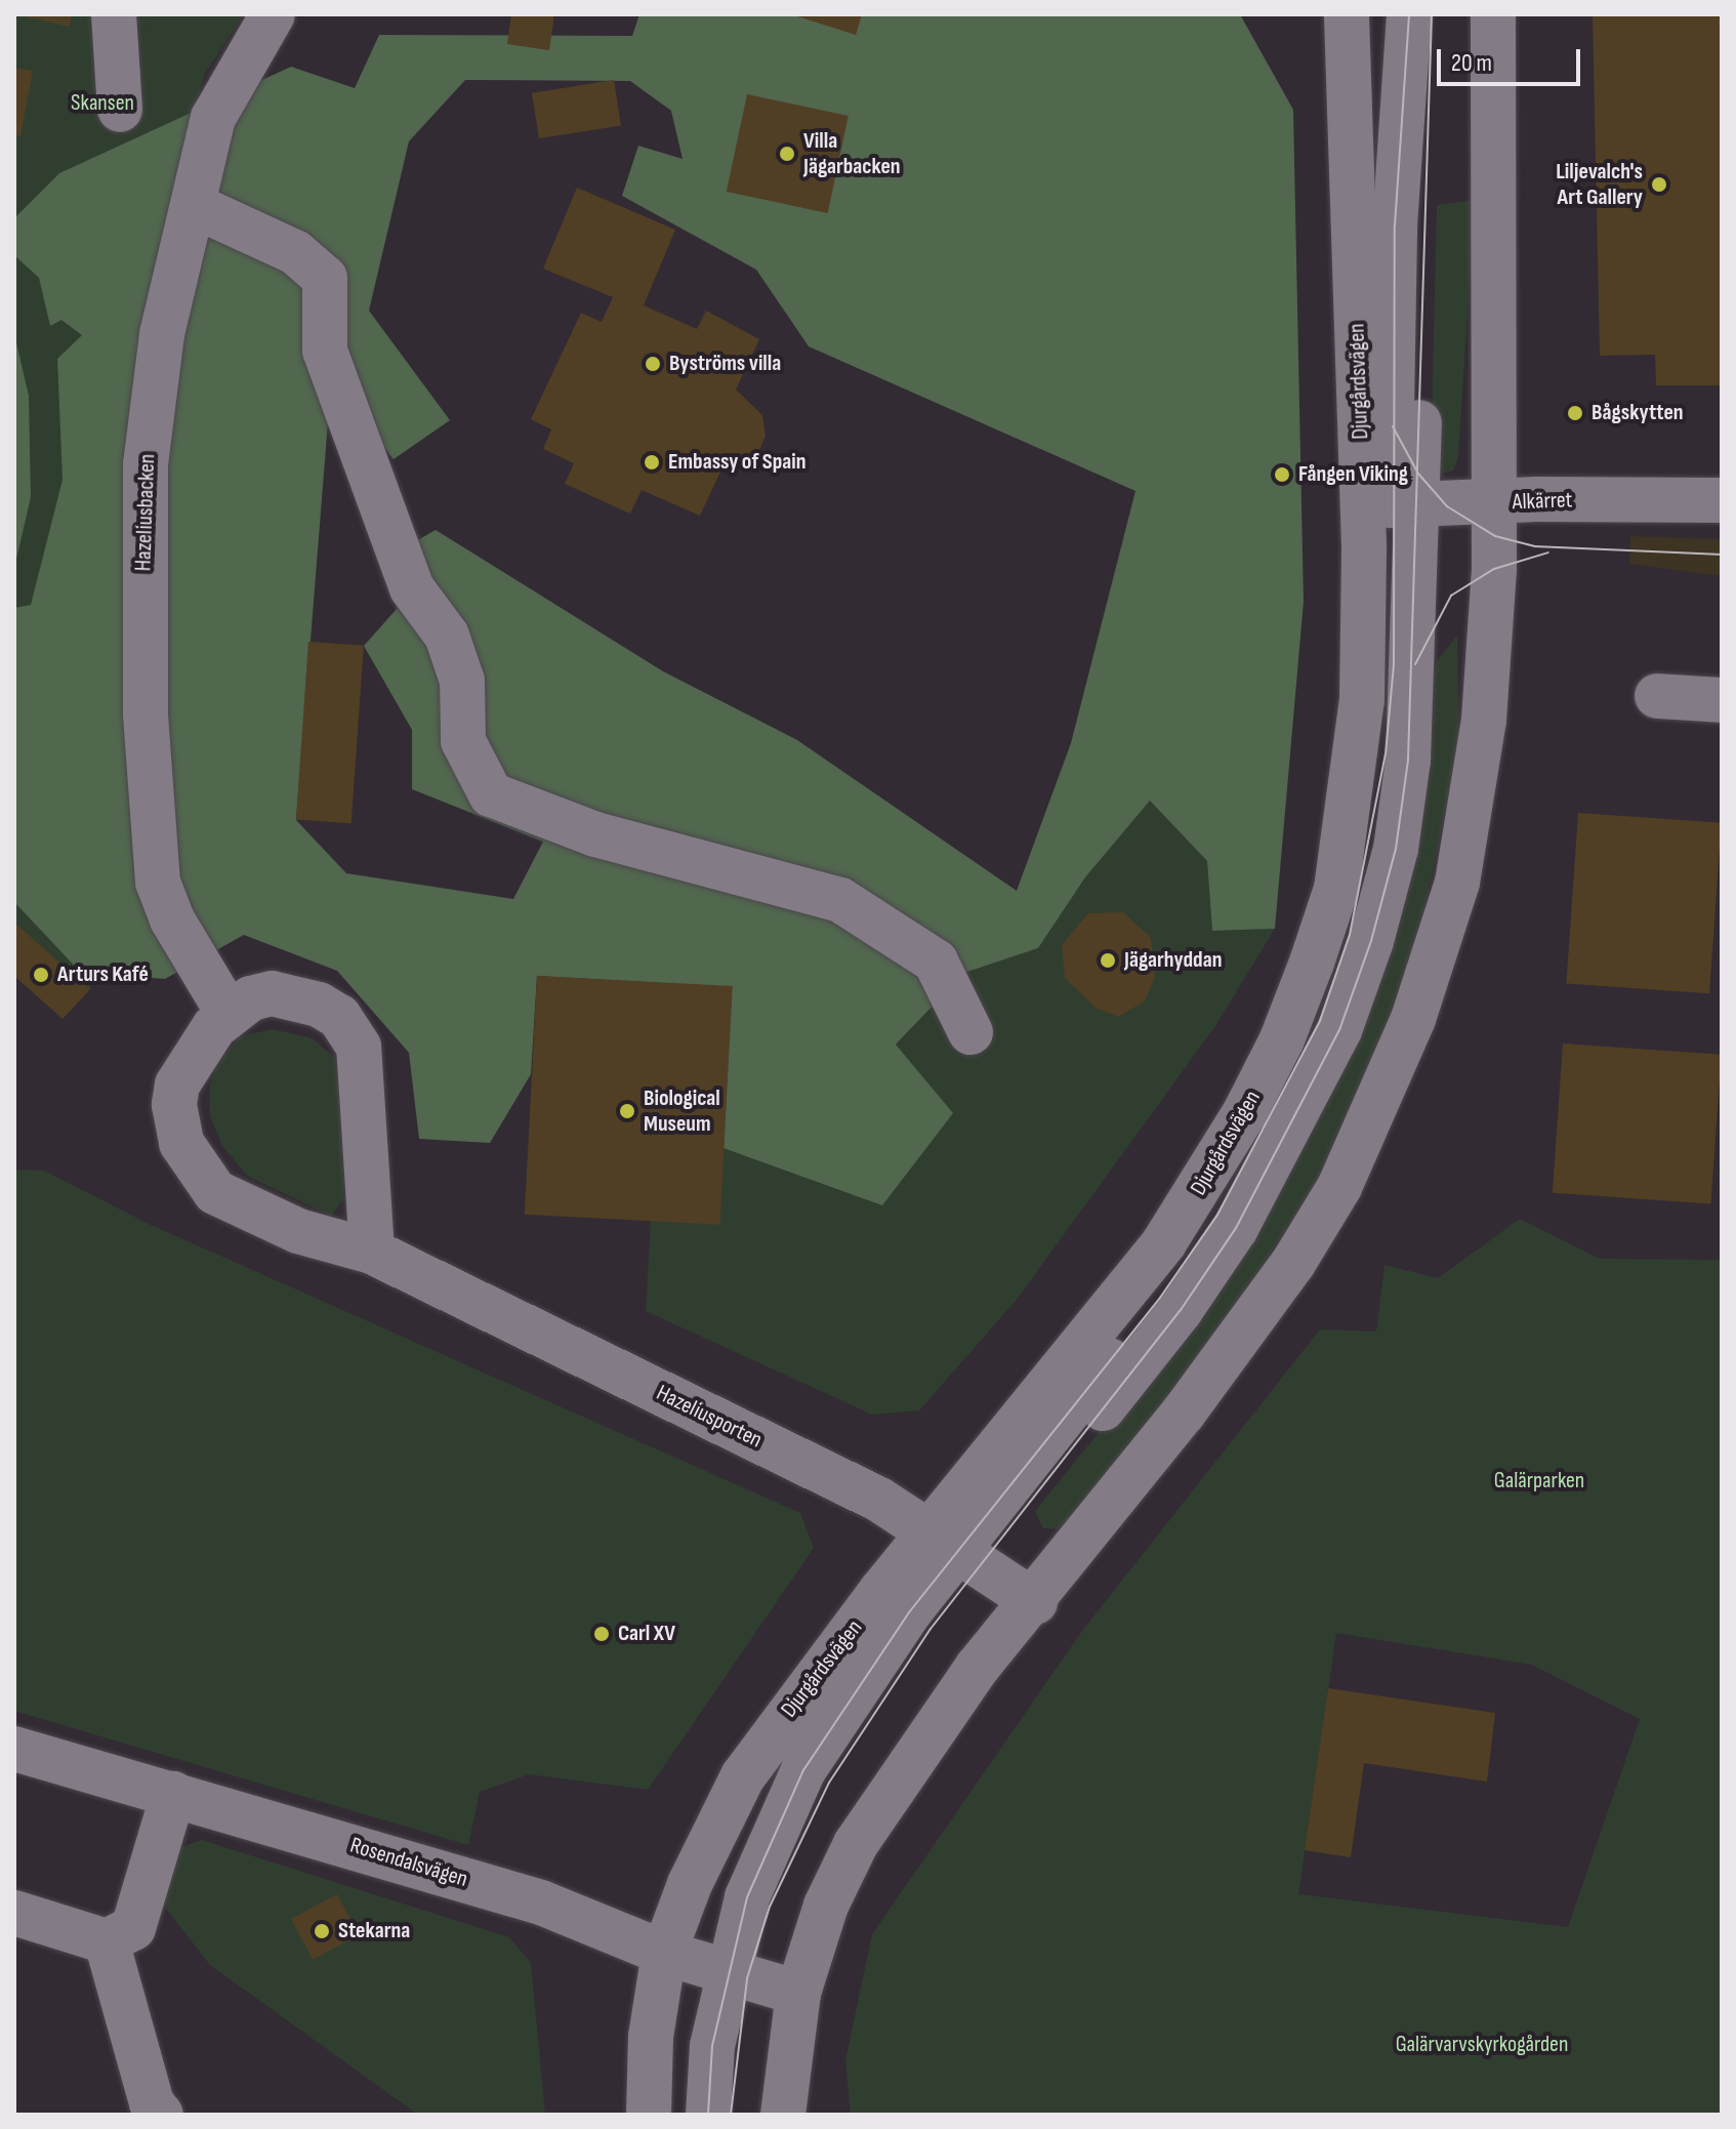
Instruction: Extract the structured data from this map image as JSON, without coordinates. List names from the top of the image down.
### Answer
{
  "streets": {
    "street": [
      "Djurgårdsvägen",
      "Alkärret",
      "Hazeliusbacken",
      "Hazeliusporten",
      "Rosendalsvägen"
    ]
  },
  "crossings": [
    ["Djurgårdsvägen", "Alkärret"],
    ["Djurgårdsvägen", "Hazeliusporten"],
    ["Djurgårdsvägen", "Rosendalsvägen"],
    ["Hazeliusbacken", "Hazeliusporten"]
  ],
  "parks": ["Skansen", "Galärparken", "Galärvarvskyrkogården"],
  "places": [
    "Villa Jägarbacken",
    "Liljevalch's Art Gallery",
    "Byströms villa",
    "Bågskytten",
    "Embassy of Spain",
    "Fången Viking",
    "Jägarhyddan",
    "Arturs Kafé",
    "Biological Museum",
    "Carl XV",
    "Stekarna"
  ],
  "scale_bar": "20 m"
}
